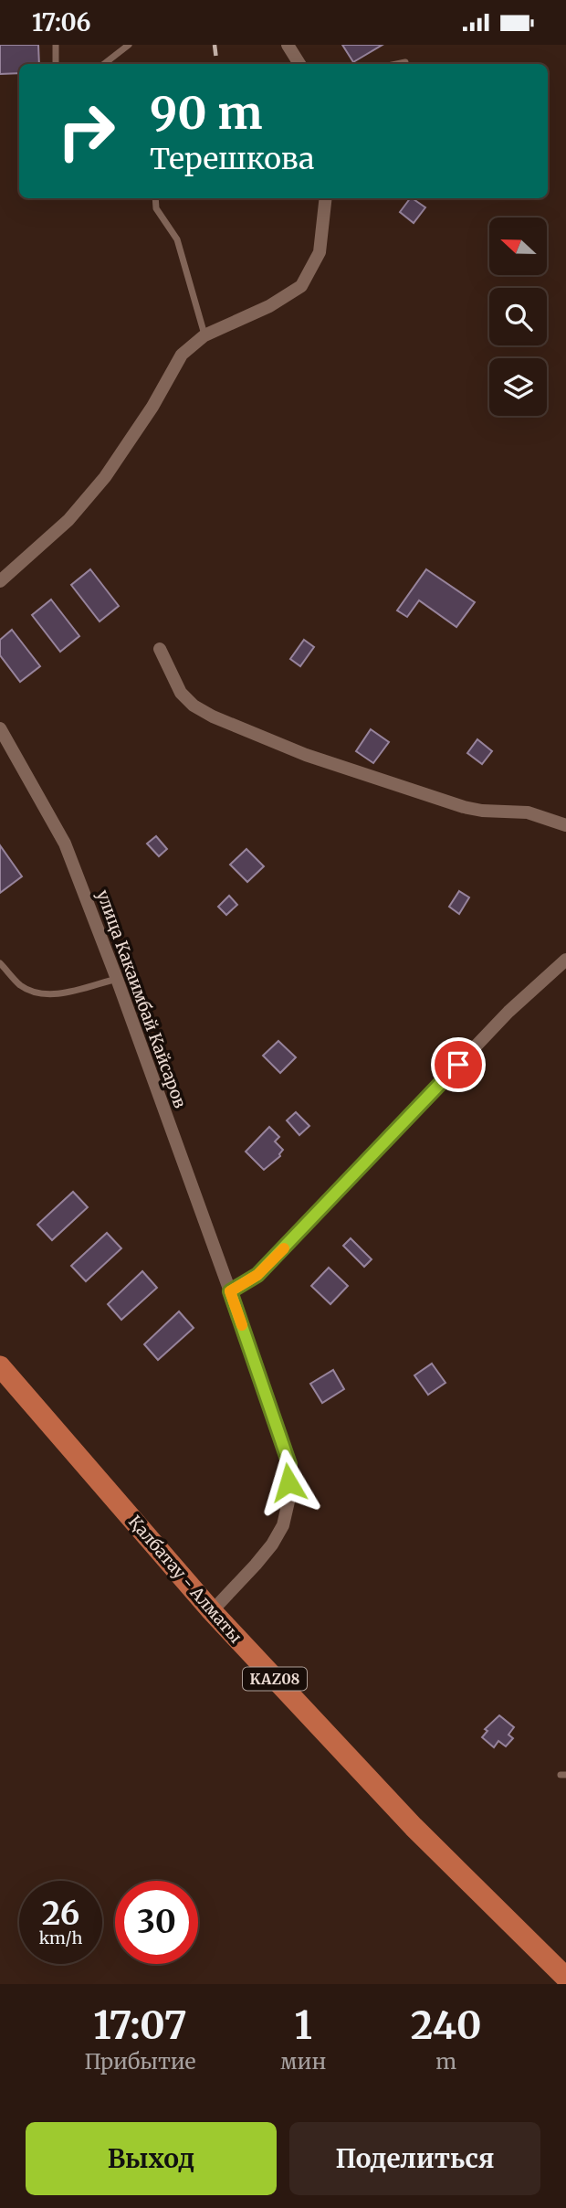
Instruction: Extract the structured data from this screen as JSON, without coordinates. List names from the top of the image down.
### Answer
{
  "streets": {
    "highway": ["Қалбатау - Алматы", "KAZ08"],
    "street": ["улица Какаимбай Кайсаров"]
  },
  "crossings": [
    ["улица Какаимбай Кайсаров", "Қалбатау - Алматы"]
  ],
  "north": "left",
  "page": {
    "status": "17:06",
    "turn": ["90 m", "Терешкова"],
    "speed": "26 km/h",
    "limit": "30",
    "eta": [
      "17:07",
      "Прибытие",
      "1",
      "мин",
      "240",
      "m"
    ],
    "buttons": ["Выход", "Поделиться"]
  }
}
